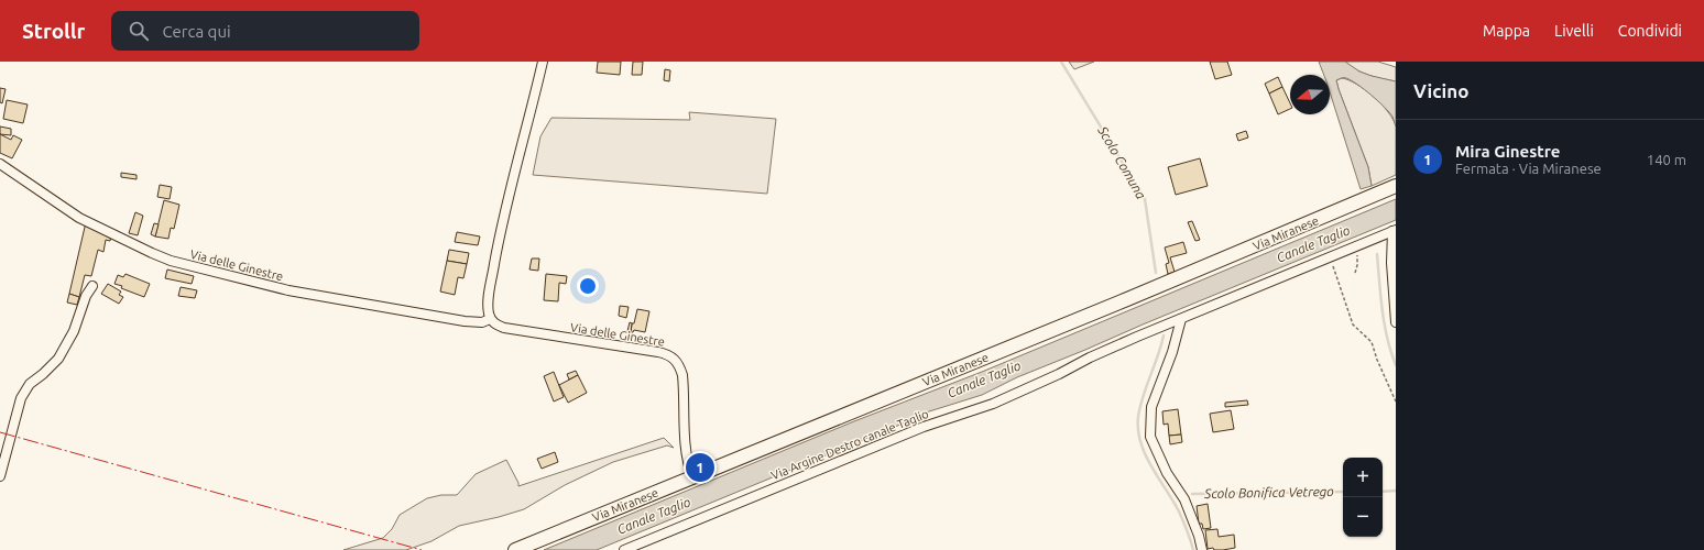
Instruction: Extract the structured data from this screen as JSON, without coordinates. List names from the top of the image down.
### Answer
{
  "streets": {
    "main road": ["Via Miranese"],
    "street": ["Via delle Ginestre", "Via Argine Destro canale Taglio"]
  },
  "crossings": [
    ["Via Miranese", "Via delle Ginestre"]
  ],
  "water": ["Scolo Comuna", "Canale Taglio", "Scolo Bonifica Vetrego"],
  "north": "left",
  "page": {
    "header": "Strollr",
    "search": "Cerca qui",
    "nav": ["Mappa", "Livelli", "Condividi"],
    "heading": "Vicino",
    "list": [
      {
        "mark": "1",
        "name": "Mira Ginestre",
        "note": "Fermata · Via Miranese",
        "value": "140 m"
      }
    ],
    "pins": "1",
    "map_buttons": ["+", "−"]
  }
}
